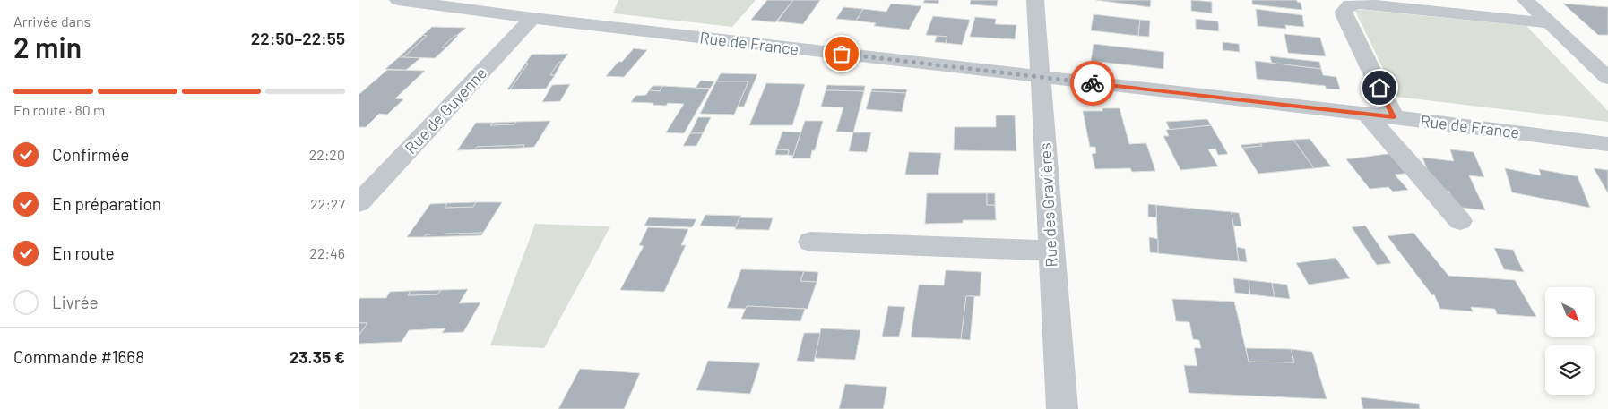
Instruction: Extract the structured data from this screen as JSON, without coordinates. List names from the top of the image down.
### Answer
{
  "streets": {
    "street": ["Rue de France", "Rue de Guyenne", "Rue des Gravières"]
  },
  "crossings": [
    ["Rue de France", "Rue de Guyenne"],
    ["Rue de France", "Rue des Gravières"]
  ],
  "north": "bottom right",
  "page": {
    "heading": ["2 min", "Arrivée dans", "22:50–22:55"],
    "panel": ["Commande #1668", "23.35 €"],
    "bar": "En route · 80 m",
    "list": [
      ["Confirmée", "22:20"],
      ["En préparation", "22:27"],
      ["En route", "22:46"],
      "Livrée"
    ]
  }
}
